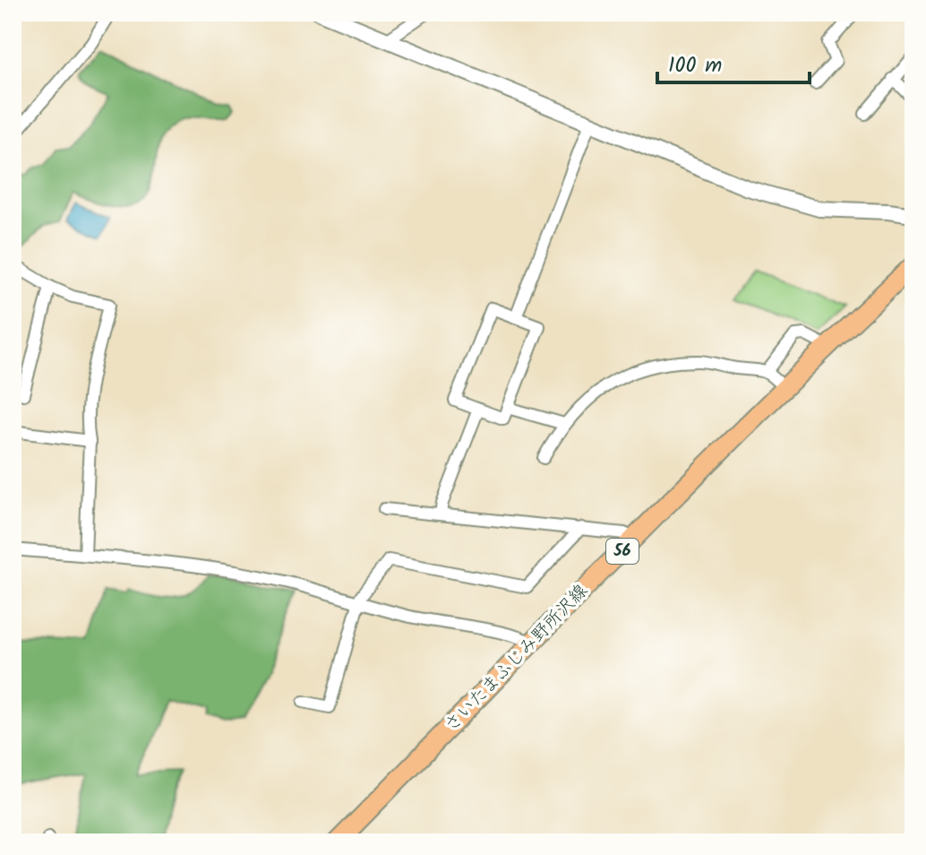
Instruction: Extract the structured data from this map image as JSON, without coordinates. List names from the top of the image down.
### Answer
{
  "streets": {
    "main road": ["56", "さいたまふじみ野所沢線"]
  },
  "scale_bar": "100 m"
}
